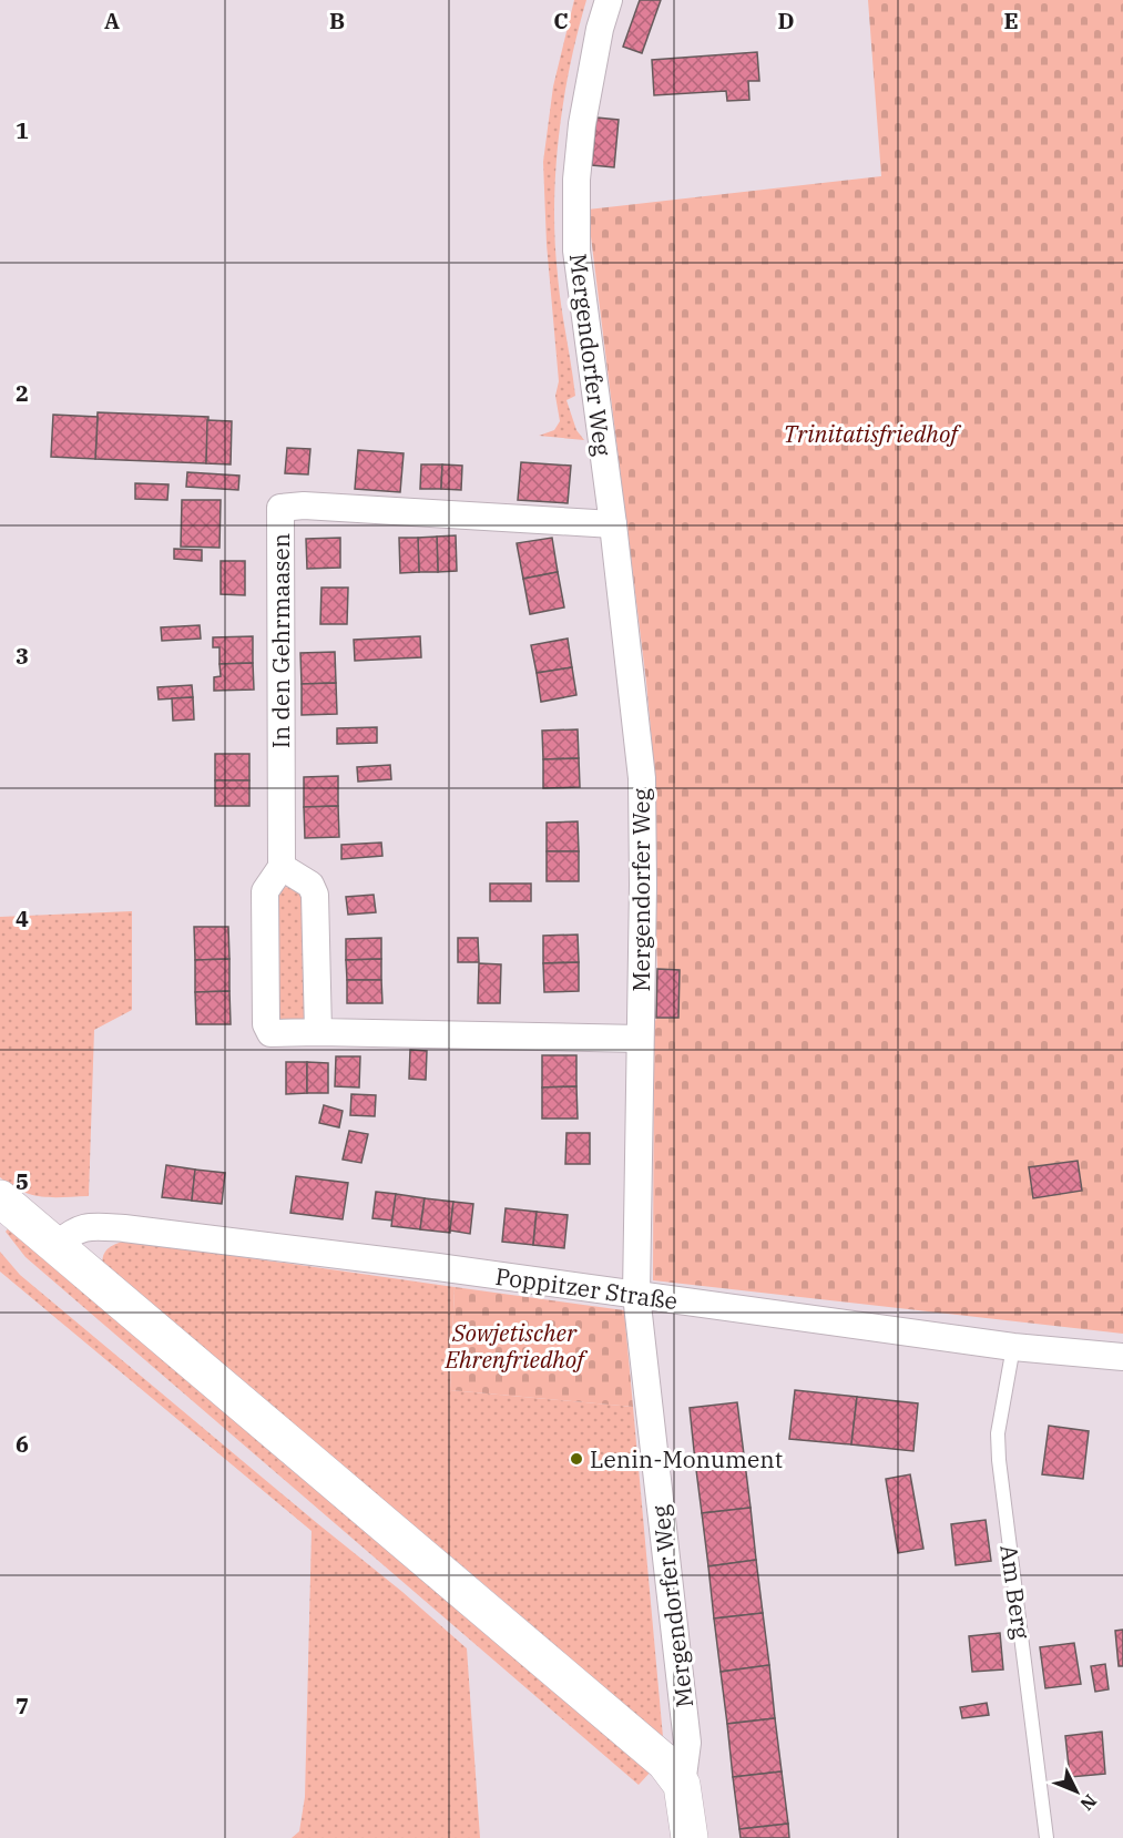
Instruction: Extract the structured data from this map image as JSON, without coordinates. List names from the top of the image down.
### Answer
{
  "streets": {
    "street": ["Mergendorfer Weg", "In den Gehrmaasen", "Poppitzer Straße"],
    "lane": ["Am Berg"]
  },
  "crossings": [
    ["Mergendorfer Weg", "In den Gehrmaasen"],
    ["Mergendorfer Weg", "Poppitzer Straße"],
    ["Poppitzer Straße", "Am Berg"]
  ],
  "parks": ["Trinitatisfriedhof", "Sowjetischer Ehrenfriedhof"],
  "places": ["Lenin-Monument"],
  "north": "bottom right",
  "grid": {
    "columns": [
      "A",
      "B",
      "C",
      "D",
      "E"
    ],
    "rows": [
      "1",
      "2",
      "3",
      "4",
      "5",
      "6",
      "7"
    ]
  }
}
